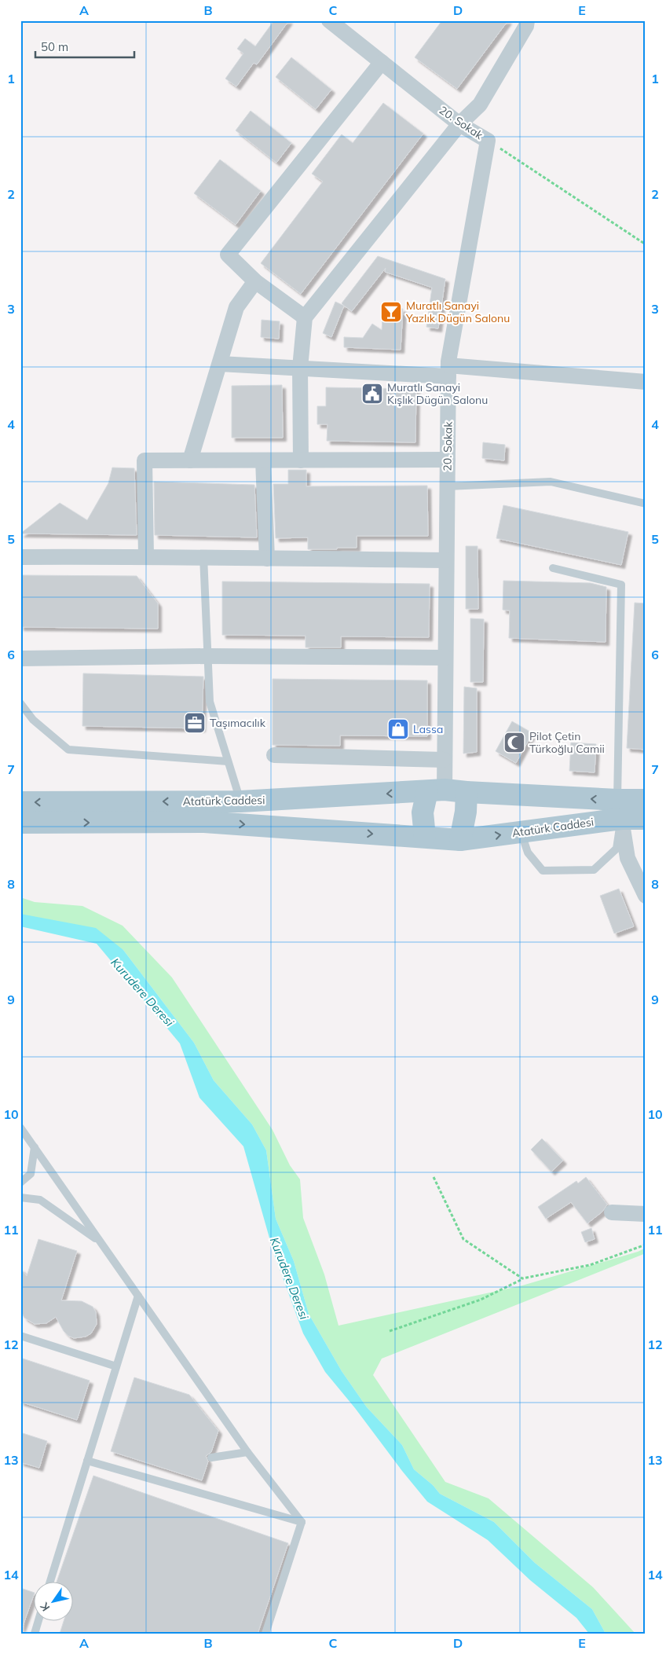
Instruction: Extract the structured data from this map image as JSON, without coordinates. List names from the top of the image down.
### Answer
{
  "streets": {
    "main road": ["Atatürk Caddesi"],
    "street": ["20. Sokak"]
  },
  "crossings": [
    ["20. Sokak", "Atatürk Caddesi"]
  ],
  "water": ["Kurudere Deresi"],
  "places": {
    "bar": ["Muratlı Sanayi Yazlık Dügün Salonu"],
    "public building": ["Muratlı Sanayi Kışlık Dügün Salonu"],
    "office": ["Taşımacılık"],
    "shop": ["Lassa"],
    "mosque": ["Pilot Çetin Türkoğlu Camii"]
  },
  "scale_bar": "50 m",
  "north": "bottom left",
  "grid": {
    "columns": [
      "A",
      "B",
      "C",
      "D",
      "E"
    ],
    "rows": [
      "1",
      "2",
      "3",
      "4",
      "5",
      "6",
      "7",
      "8",
      "9",
      "10",
      "11",
      "12",
      "13",
      "14"
    ]
  }
}
